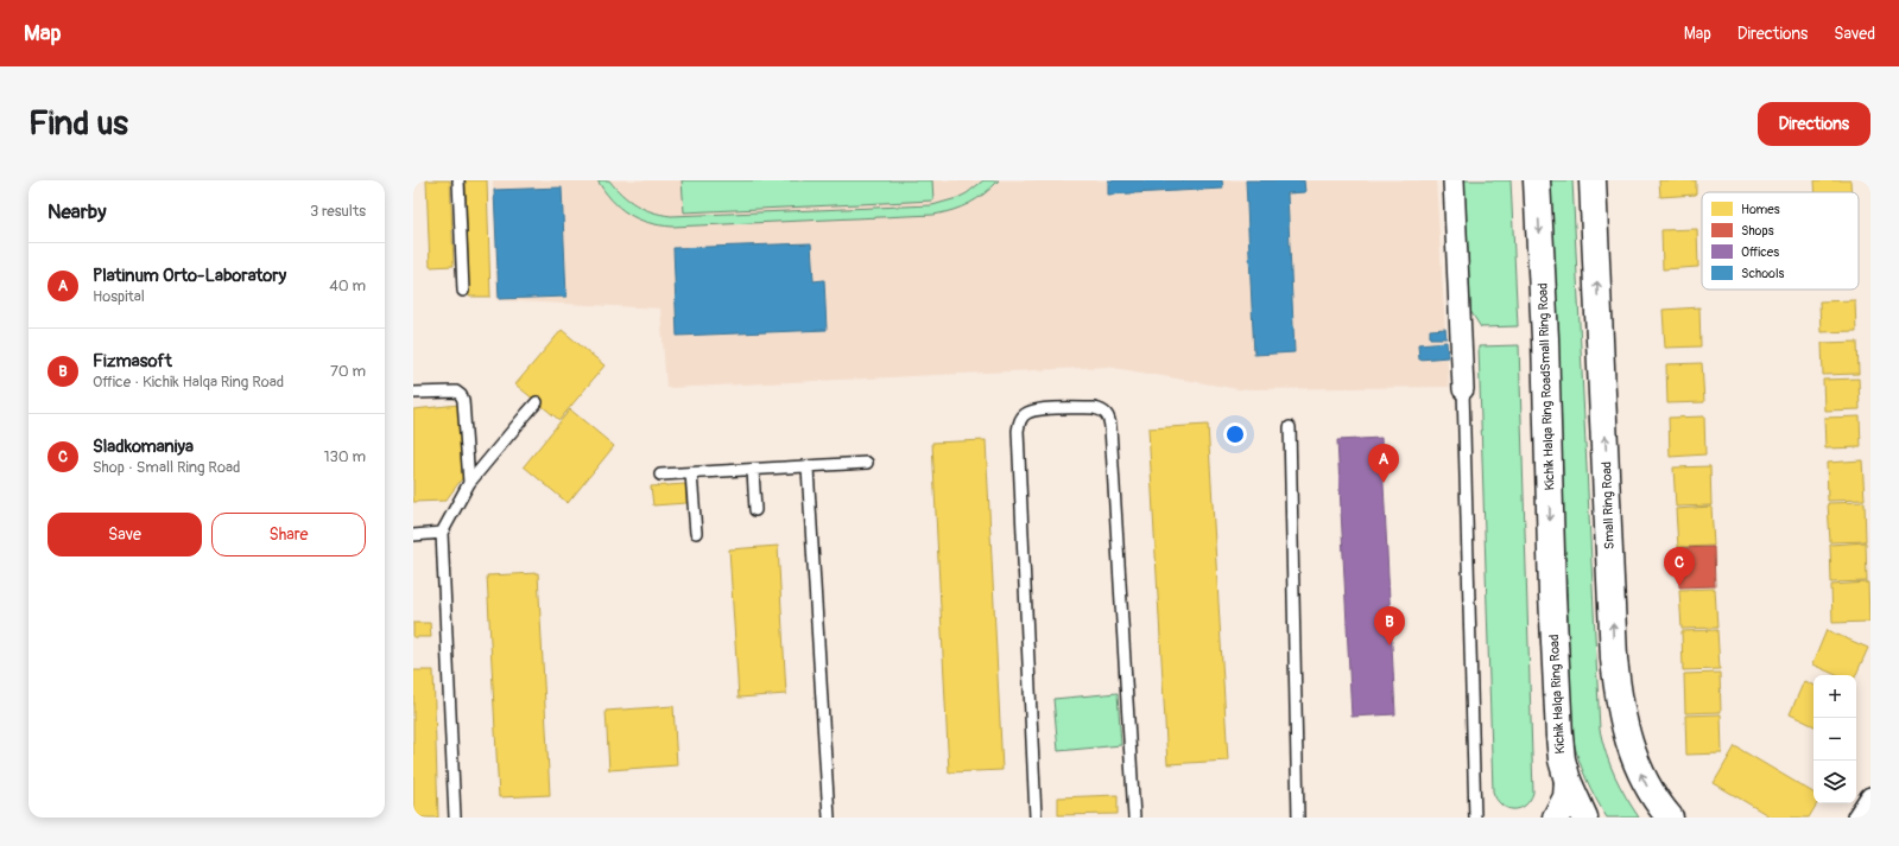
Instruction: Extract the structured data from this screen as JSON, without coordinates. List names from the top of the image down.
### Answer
{
  "streets": {
    "main road": ["Kichik Halqa Ring RoadSmall Ring Road", "Small Ring Road"]
  },
  "one_way": ["Kichik Halqa Ring RoadSmall Ring Road", "Small Ring Road"],
  "legend": [
    "Homes",
    "Shops",
    "Offices",
    "Schools"
  ],
  "page": {
    "header": "Map",
    "nav": ["Map", "Directions", "Saved"],
    "buttons": [
      "Directions",
      ["Save", "Share"]
    ],
    "title": "Find us",
    "heading": ["Nearby", "3 results"],
    "list": [
      {
        "mark": "A",
        "name": "Platinum Orto-Laboratory",
        "note": "Hospital",
        "value": "40 m"
      },
      {
        "mark": "B",
        "name": "Fizmasoft",
        "note": "Office · Kichik Halqa Ring Road",
        "value": "70 m"
      },
      {
        "mark": "C",
        "name": "Sladkomaniya",
        "note": "Shop · Small Ring Road",
        "value": "130 m"
      }
    ],
    "pins": ["A", "C", "B"],
    "map_buttons": ["+", "−"]
  }
}
